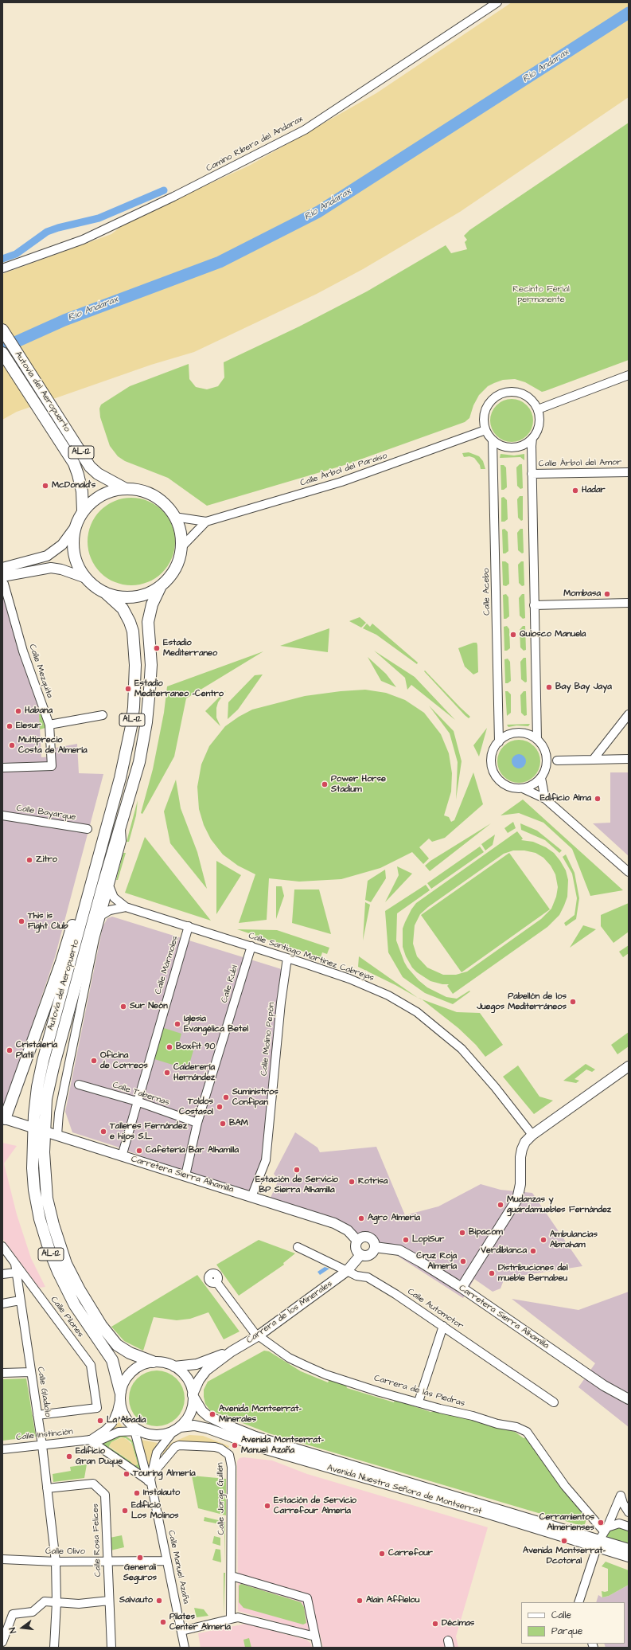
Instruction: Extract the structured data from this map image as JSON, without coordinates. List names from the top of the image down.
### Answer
{
  "streets": {
    "highway": ["Autovía del Aeropuerto", "AL-12"],
    "main road": ["Carretera Sierra Alhamilla", "Carrera de los Minerales", "Avenida Nuestra Señora de Montserrat"],
    "street": [
      "Camino Ribera del Andarax",
      "Calle Árbol del Amor",
      "Calle Árbol del Paraíso",
      "Calle Acebo",
      "Calle Mezquita",
      "Calle Bayarque",
      "Calle Santiago Martinez Cabrejas",
      "Calle Mármoles",
      "Calle Rubí",
      "Calle Molino Pepón",
      "Calle Tabernas",
      "Calle Automotor",
      "Calle Pilones",
      "Carrera de las Piedras",
      "Calle Gladiolo",
      "Calle Instinción",
      "Calle Jorge Guillén",
      "Calle Rosa Felices",
      "Calle Olivo",
      "Calle Manuel Azaña"
    ]
  },
  "crossings": [
    ["Autovía del Aeropuerto", "AL-12"],
    ["Autovía del Aeropuerto", "Calle Santiago Martinez Cabrejas"],
    ["Autovía del Aeropuerto", "Carretera Sierra Alhamilla"],
    ["Autovía del Aeropuerto", "Carrera de los Minerales"],
    ["Autovía del Aeropuerto", "Calle Instinción"],
    ["Autovía del Aeropuerto", "Avenida Nuestra Señora de Montserrat"],
    ["Autovía del Aeropuerto", "Calle Manuel Azaña"],
    ["Calle Árbol del Paraíso", "Calle Acebo"],
    ["Calle Santiago Martinez Cabrejas", "Calle Mármoles"],
    ["Calle Santiago Martinez Cabrejas", "Calle Rubí"],
    ["Calle Santiago Martinez Cabrejas", "Calle Molino Pepón"],
    ["Calle Mármoles", "Calle Tabernas"],
    ["Calle Mármoles", "Carretera Sierra Alhamilla"],
    ["Calle Rubí", "Calle Tabernas"],
    ["Calle Rubí", "Carretera Sierra Alhamilla"],
    ["Calle Molino Pepón", "Carretera Sierra Alhamilla"],
    ["Carretera Sierra Alhamilla", "Carrera de los Minerales"],
    ["Calle Automotor", "Carrera de los Minerales"],
    ["Carrera de los Minerales", "Carrera de las Piedras"],
    ["Carrera de los Minerales", "Calle Instinción"],
    ["Carrera de los Minerales", "Avenida Nuestra Señora de Montserrat"],
    ["Carrera de los Minerales", "Calle Manuel Azaña"],
    ["Calle Pilones", "Calle Gladiolo"],
    ["Carrera de las Piedras", "Avenida Nuestra Señora de Montserrat"],
    ["Calle Gladiolo", "Calle Instinción"],
    ["Calle Gladiolo", "Calle Rosa Felices"],
    ["Calle Gladiolo", "Calle Olivo"],
    ["Calle Instinción", "Avenida Nuestra Señora de Montserrat"],
    ["Calle Instinción", "Calle Manuel Azaña"],
    ["Avenida Nuestra Señora de Montserrat", "Calle Manuel Azaña"],
    ["Calle Jorge Guillén", "Calle Manuel Azaña"],
    ["Calle Rosa Felices", "Calle Olivo"],
    ["Calle Olivo", "Calle Manuel Azaña"]
  ],
  "water": ["Río Andarax"],
  "parks": ["Recinto Ferial permanente"],
  "places": [
    "McDonald's",
    "Hadar",
    "Mombasa",
    "Quiosco Manuela",
    "Estadio Mediterraneo",
    "Bay Bay Jaya",
    "Estadio Mediterraneo -Centro",
    "Habana",
    "Elesur",
    "Multiprecio Costa de Almería",
    "Power Horse Stadium",
    "Edificio Alma",
    "Zitro",
    "This is Fight Club",
    "Pabellón de los Juegos Mediterráneos",
    "Sur Neón",
    "Iglesia Evangélica Betel",
    "Boxfit 90",
    "Cristalería Platil",
    "Oficina de Correos",
    "Calderería Hernández",
    "Suministros Confipan",
    "Toldos Costasol",
    "BAM",
    "Talleres Fernández e hijos S.L.",
    "Cafetería Bar Alhamilla",
    "Estación de Servicio BP Sierra Alhamilla",
    "Rotrisa",
    "Mudanzas y guardamuebles Fernández",
    "Agro Almería",
    "Bipacom",
    "LopiSur",
    "Ambulancias Abraham",
    "Verdiblanca",
    "Cruz Roja Almería",
    "Distribuciones del mueble Bernabeu",
    "Avenida Montserrat- Minerales",
    "La Abadía",
    "Avenida Montserrat- Manuel Azaña",
    "Edificio Gran Duque",
    "Touring Almería",
    "Instalauto",
    "Estación de Servicio Carrefour Almería",
    "Edificio Los Molinos",
    "Cerramientos Almerienses",
    "Avenida Montserrat- Dcotoral",
    "Carrefour",
    "Generali Seguros",
    "Salvauto",
    "Alain Afflelou",
    "Pilates Center Almería",
    "Décimas"
  ],
  "legend": ["Calle", "Parque"],
  "north": "left"
}
